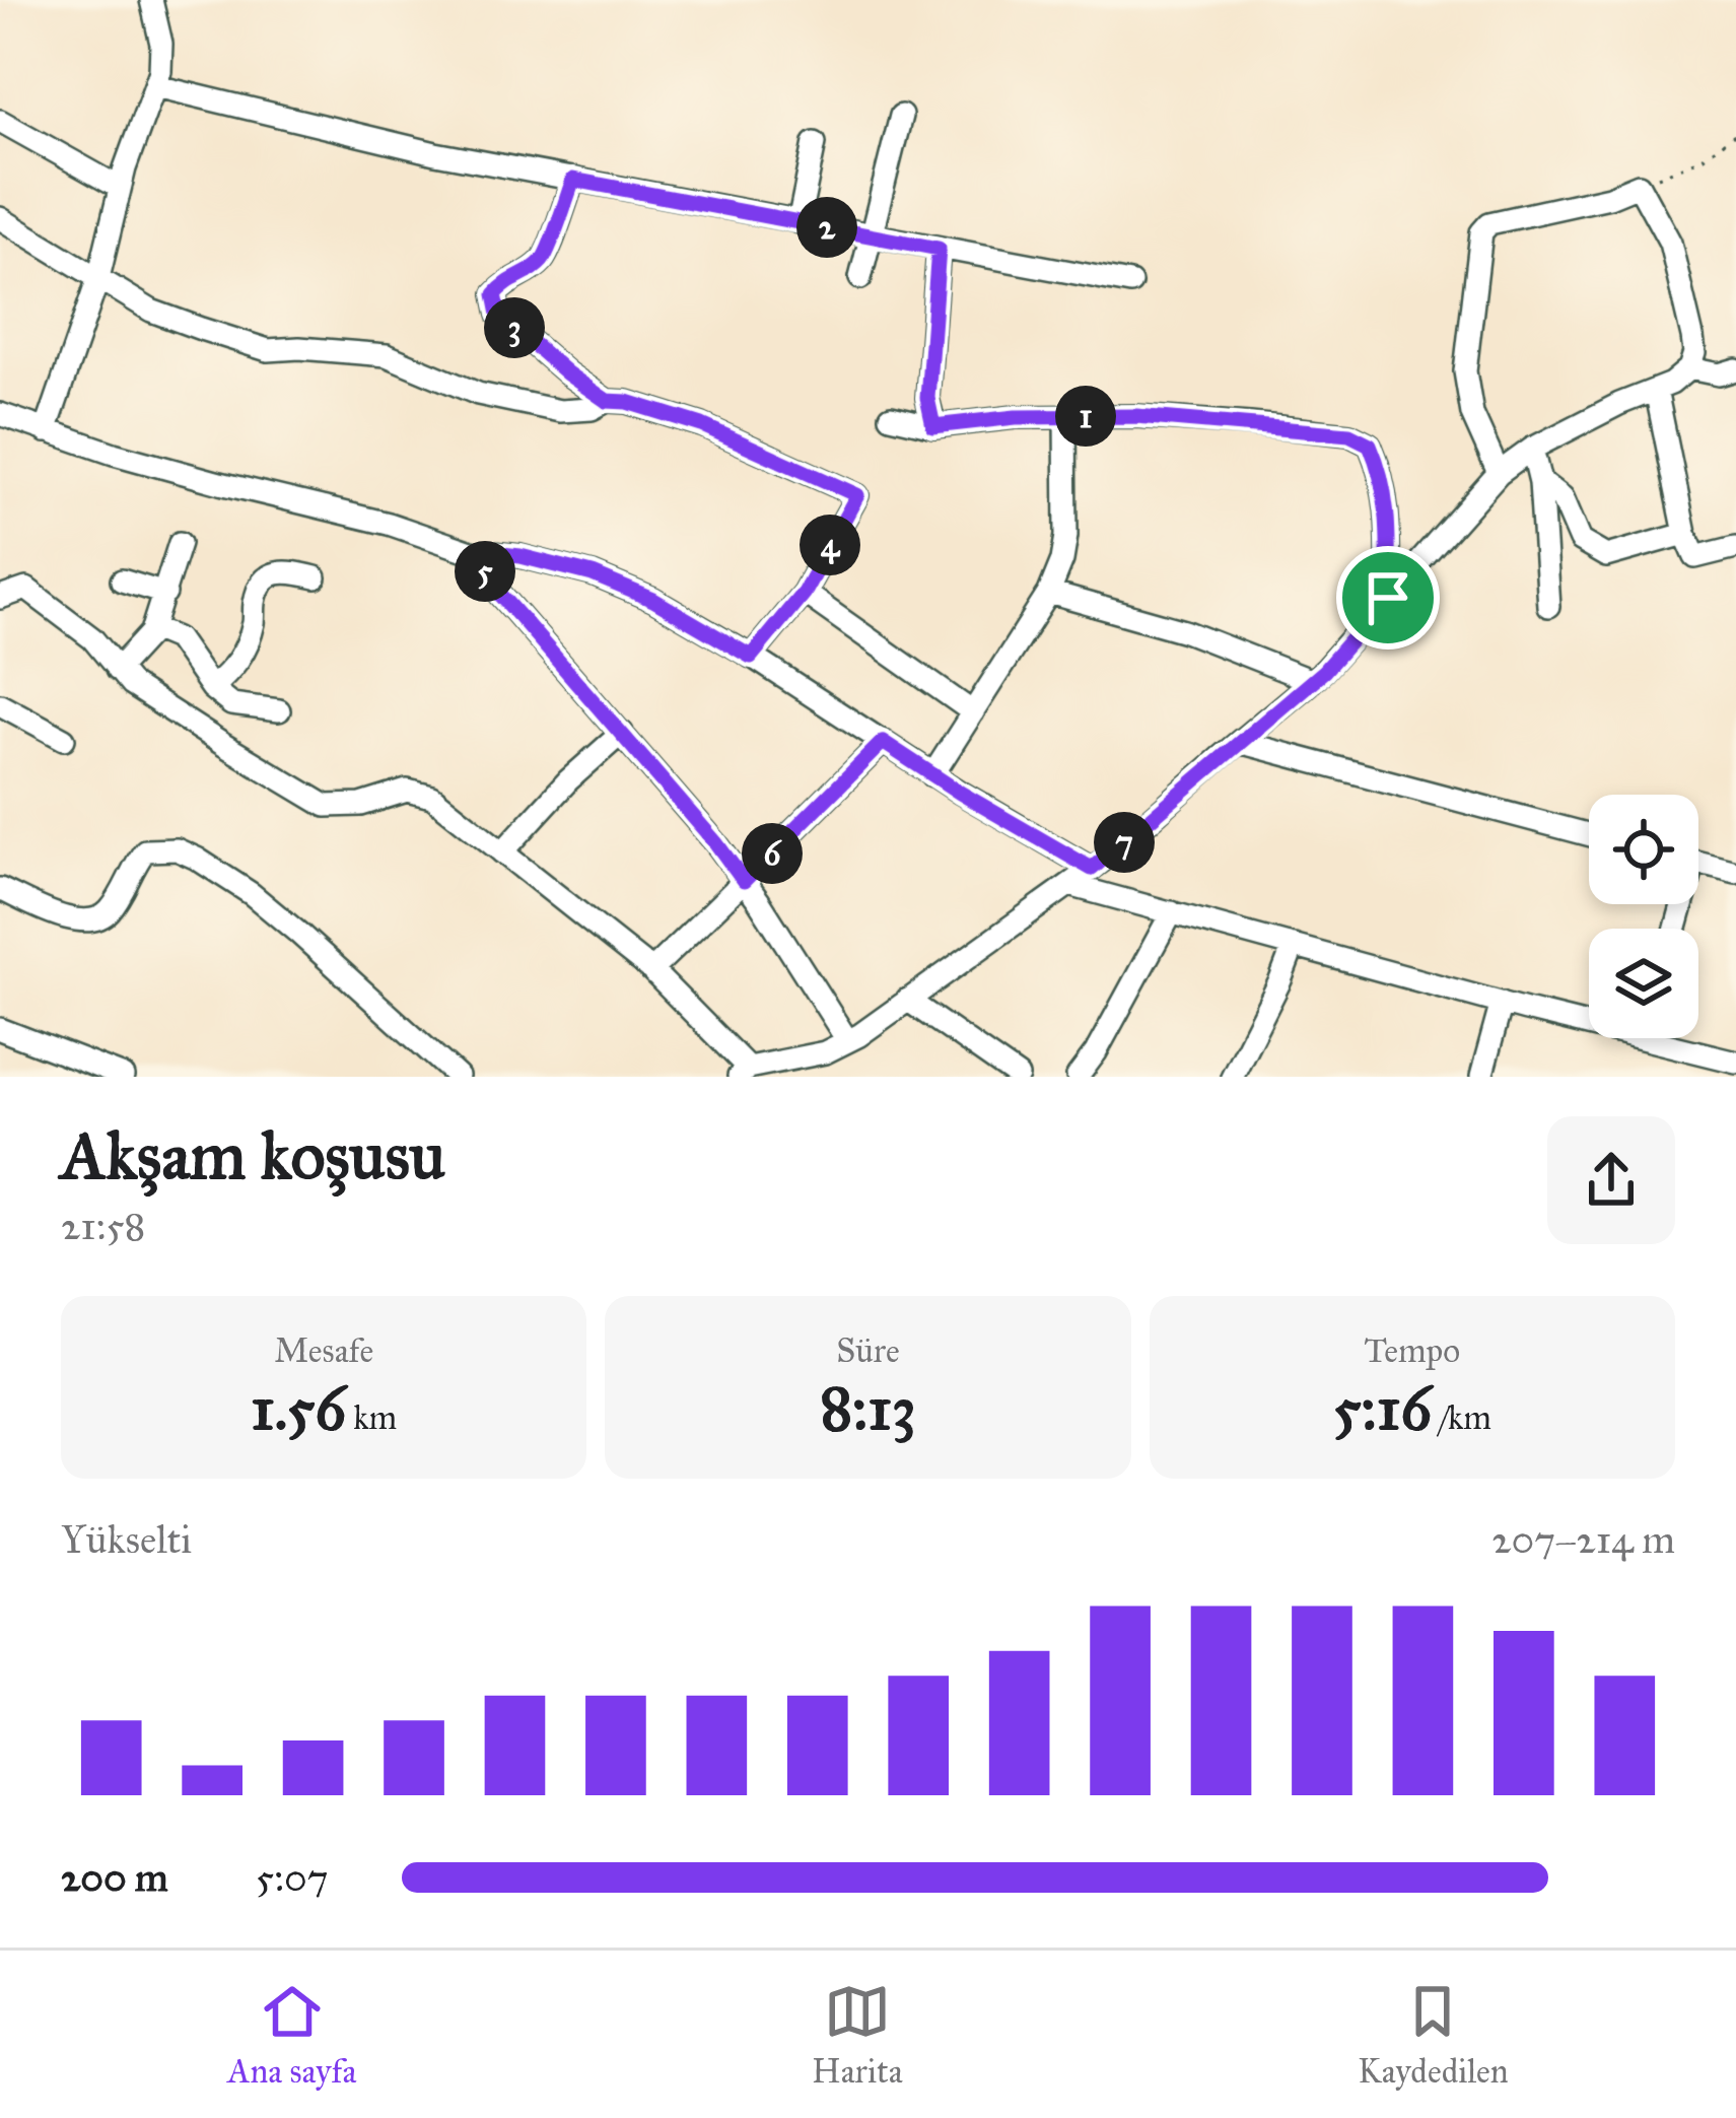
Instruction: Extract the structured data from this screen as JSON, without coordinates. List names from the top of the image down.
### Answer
{
  "page": {
    "pins": [
      "2",
      "3",
      "1",
      "4",
      "5",
      "7",
      "6"
    ],
    "heading": ["Akşam koşusu", "21:58"],
    "stats": [
      ["Mesafe", "1.56 km"],
      ["Süre", "8:13"],
      ["Tempo", "5:16 /km"]
    ],
    "chart": ["Yükselti", "207–214 m"],
    "list": [
      {
        "name": "200 m",
        "note": "5:07"
      }
    ],
    "tabs": ["Ana sayfa", "Harita", "Kaydedilen"]
  }
}
